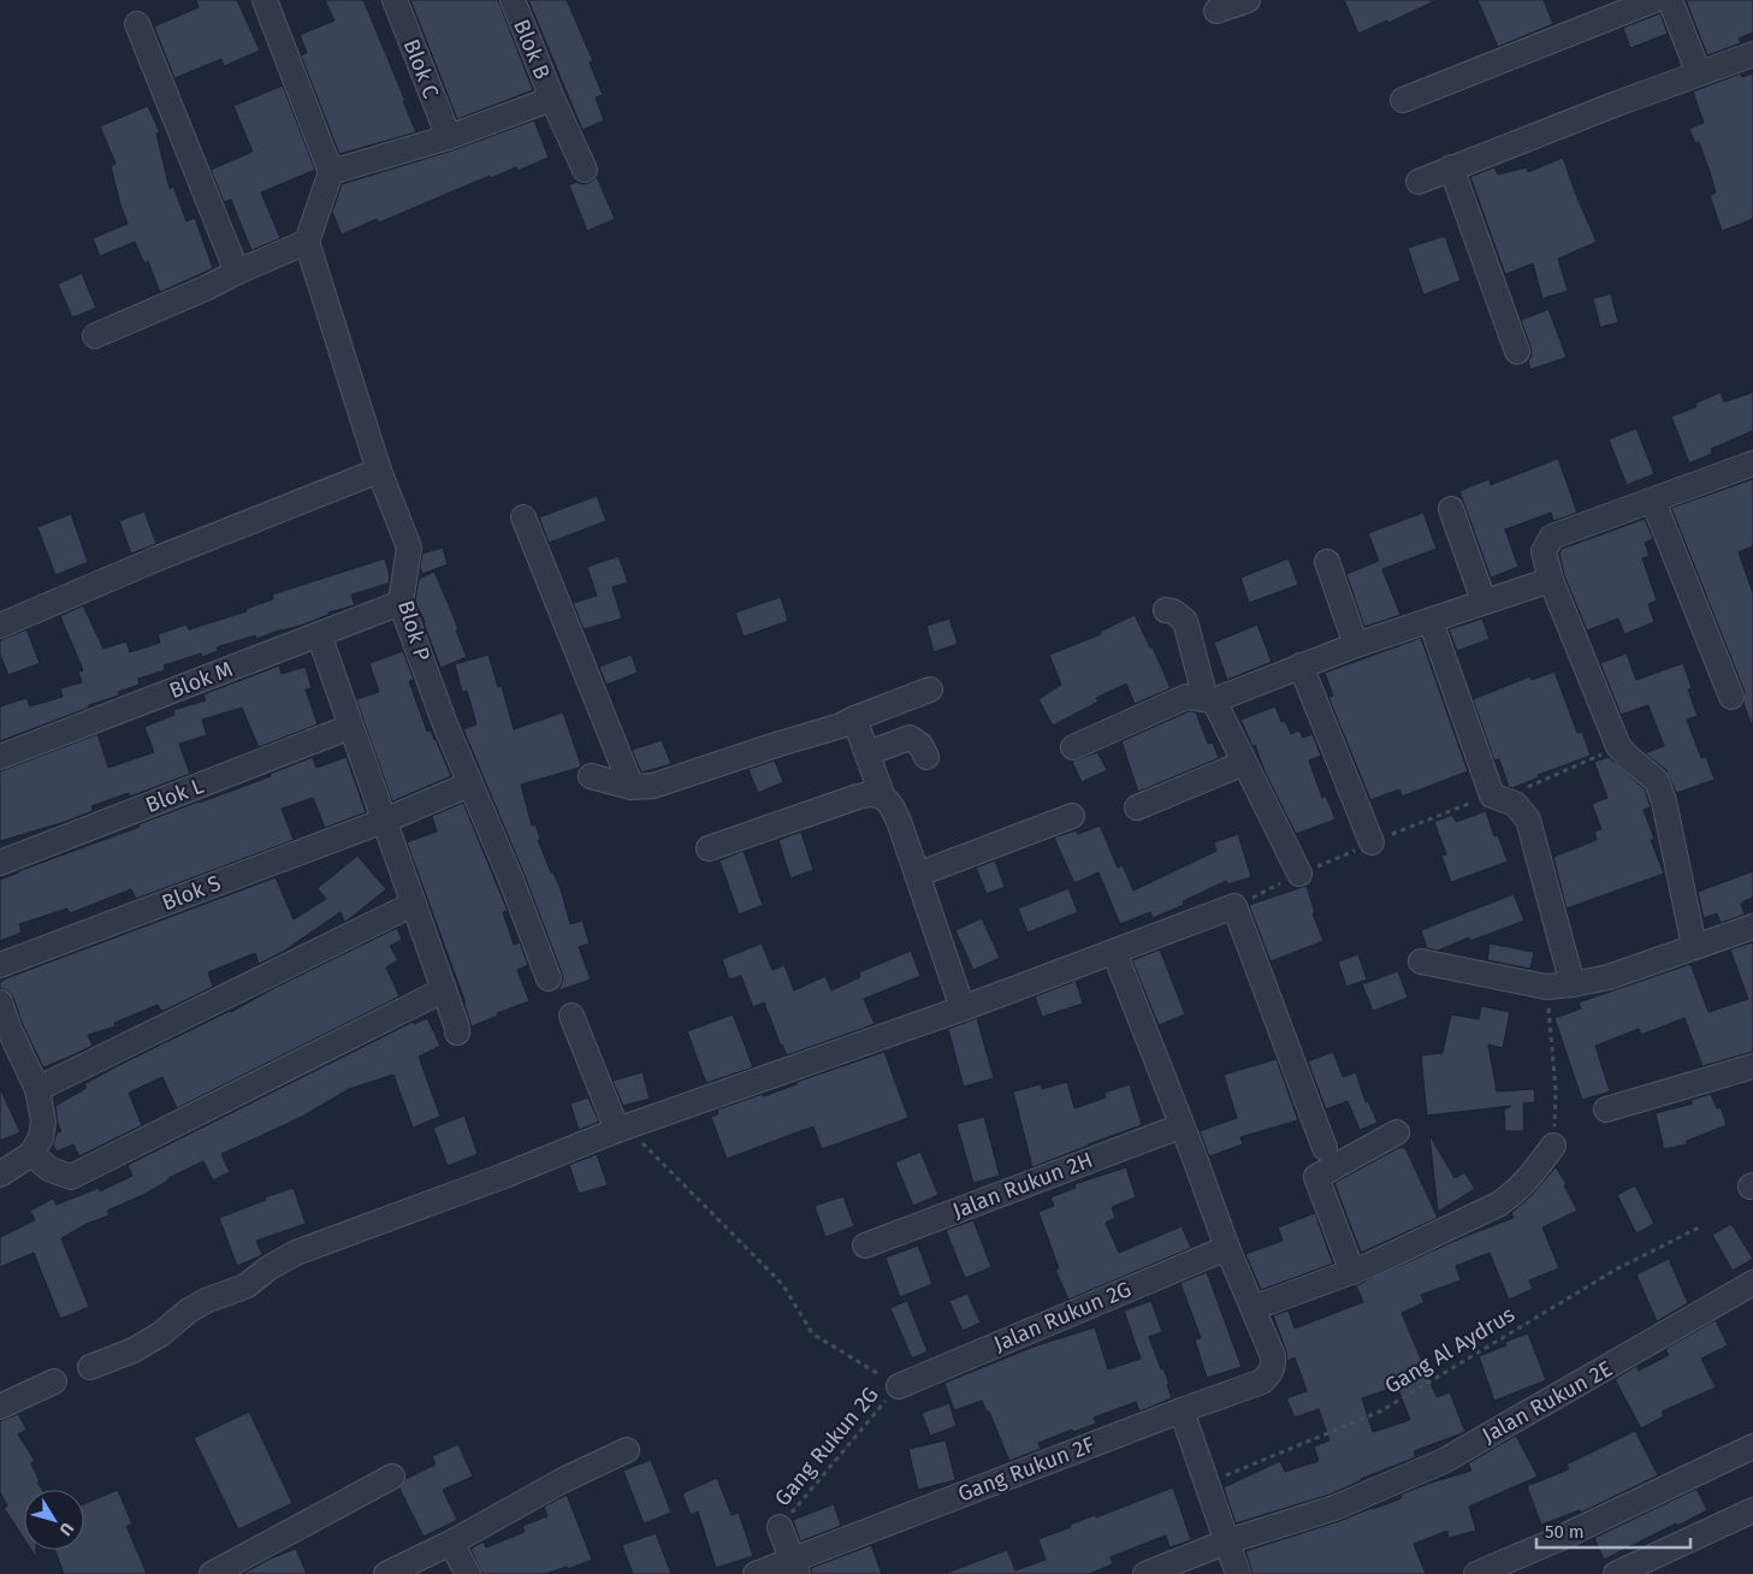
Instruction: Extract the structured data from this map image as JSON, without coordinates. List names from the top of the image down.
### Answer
{
  "streets": {
    "street": [
      "Blok B",
      "Blok C",
      "Blok P",
      "Blok M",
      "Blok L",
      "Blok S",
      "Jalan Rukun 2H",
      "Jalan Rukun 2G",
      "Jalan Rukun 2E",
      "Gang Rukun 2F"
    ],
    "path": ["Gang Al Aydrus", "Gang Rukun 2G"]
  },
  "crossings": [
    ["Blok P", "Blok M"],
    ["Blok P", "Blok S"],
    ["Jalan Rukun 2G", "Gang Rukun 2G"]
  ],
  "scale_bar": "50 m",
  "north": "bottom right"
}
